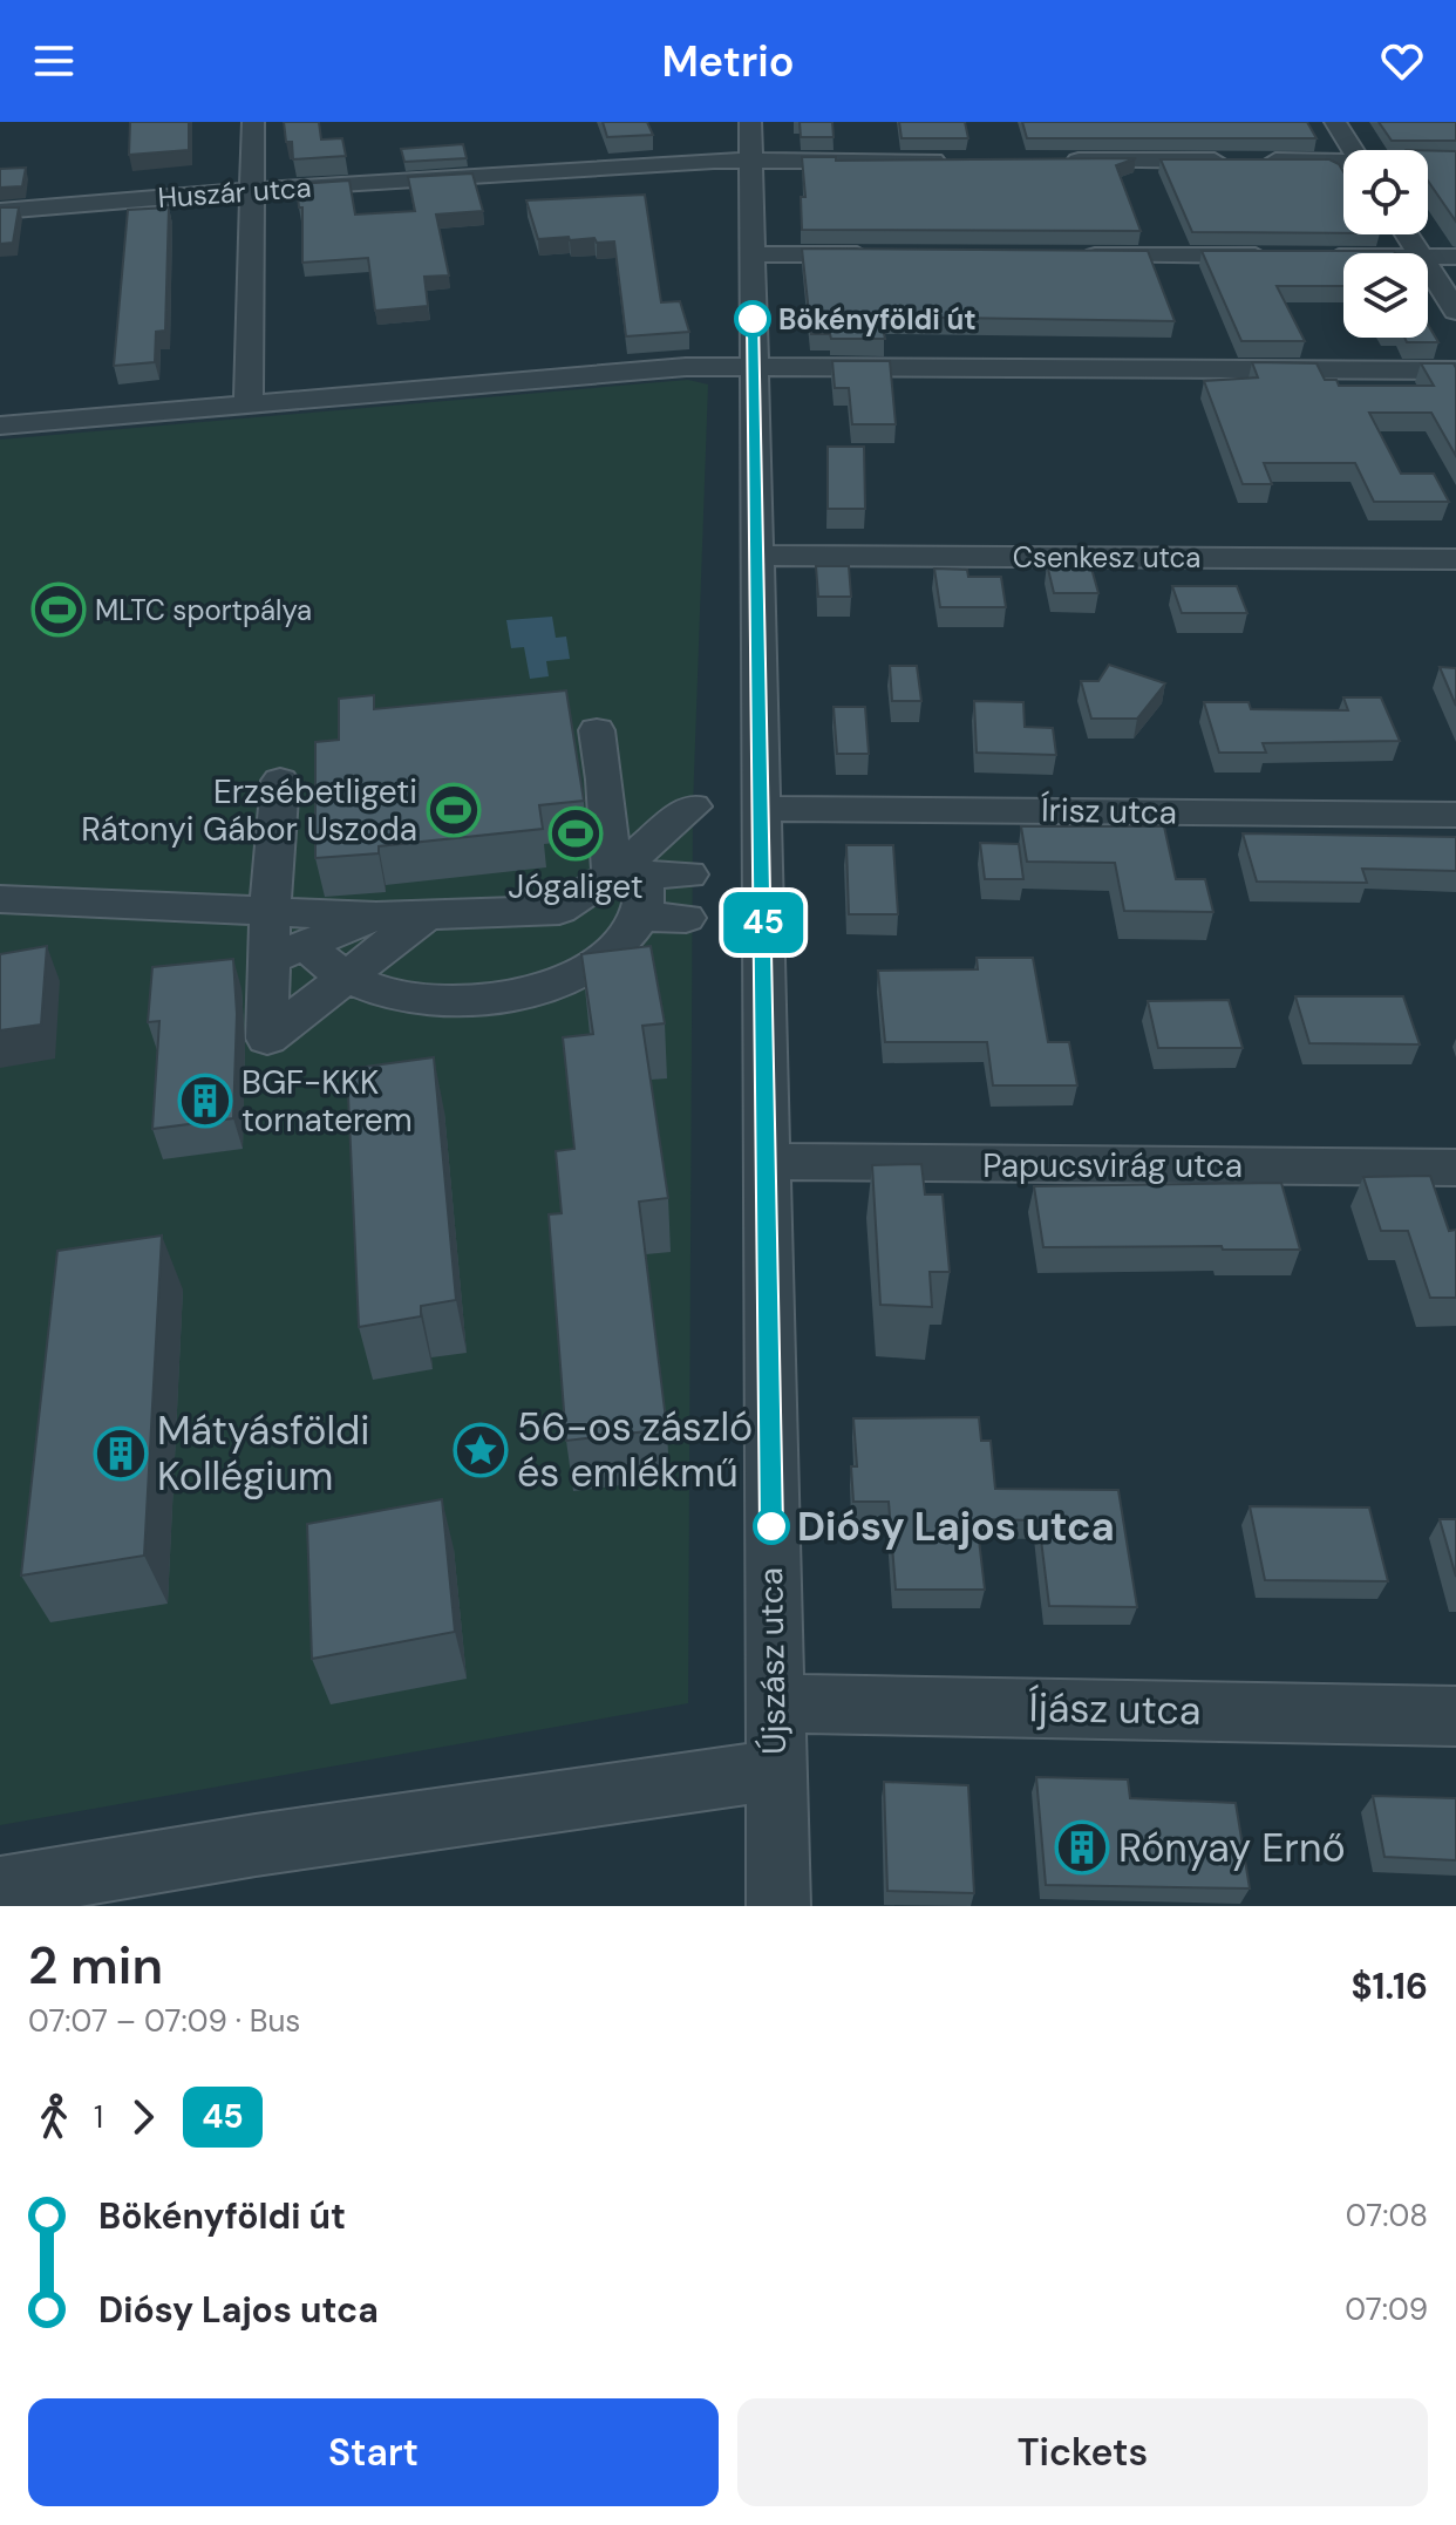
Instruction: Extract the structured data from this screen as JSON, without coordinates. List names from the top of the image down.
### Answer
{
  "streets": {
    "street": [
      "Huszár utca",
      "Csenkesz utca",
      "Írisz utca",
      "Papucsvirág utca",
      "Újszász utca",
      "Íjász utca"
    ]
  },
  "crossings": [
    ["Huszár utca", "Újszász utca"],
    ["Csenkesz utca", "Újszász utca"],
    ["Írisz utca", "Újszász utca"],
    ["Papucsvirág utca", "Újszász utca"],
    ["Újszász utca", "Íjász utca"]
  ],
  "places": {
    "other": ["Bökényföldi út", "Diósy Lajos utca"],
    "sports": ["MLTC sportpálya", "Erzsébetligeti Rátonyi Gábor Uszoda", "Jógaliget"],
    "building": ["BGF-KKK tornaterem", "Mátyásföldi Kollégium", "Rónyay Ernő"],
    "place": ["56-os zászló és emlékmű"]
  },
  "lines": ["bus line 45"],
  "page": {
    "header": "Metrio",
    "on_map": "45",
    "heading": ["2 min", "07:07 – 07:09 · Bus", "$1.16"],
    "legs": ["1", "45"],
    "list": [
      {
        "name": "Bökényföldi út",
        "value": "07:08"
      },
      {
        "name": "Diósy Lajos utca",
        "value": "07:09"
      }
    ],
    "buttons": ["Start", "Tickets"]
  }
}
